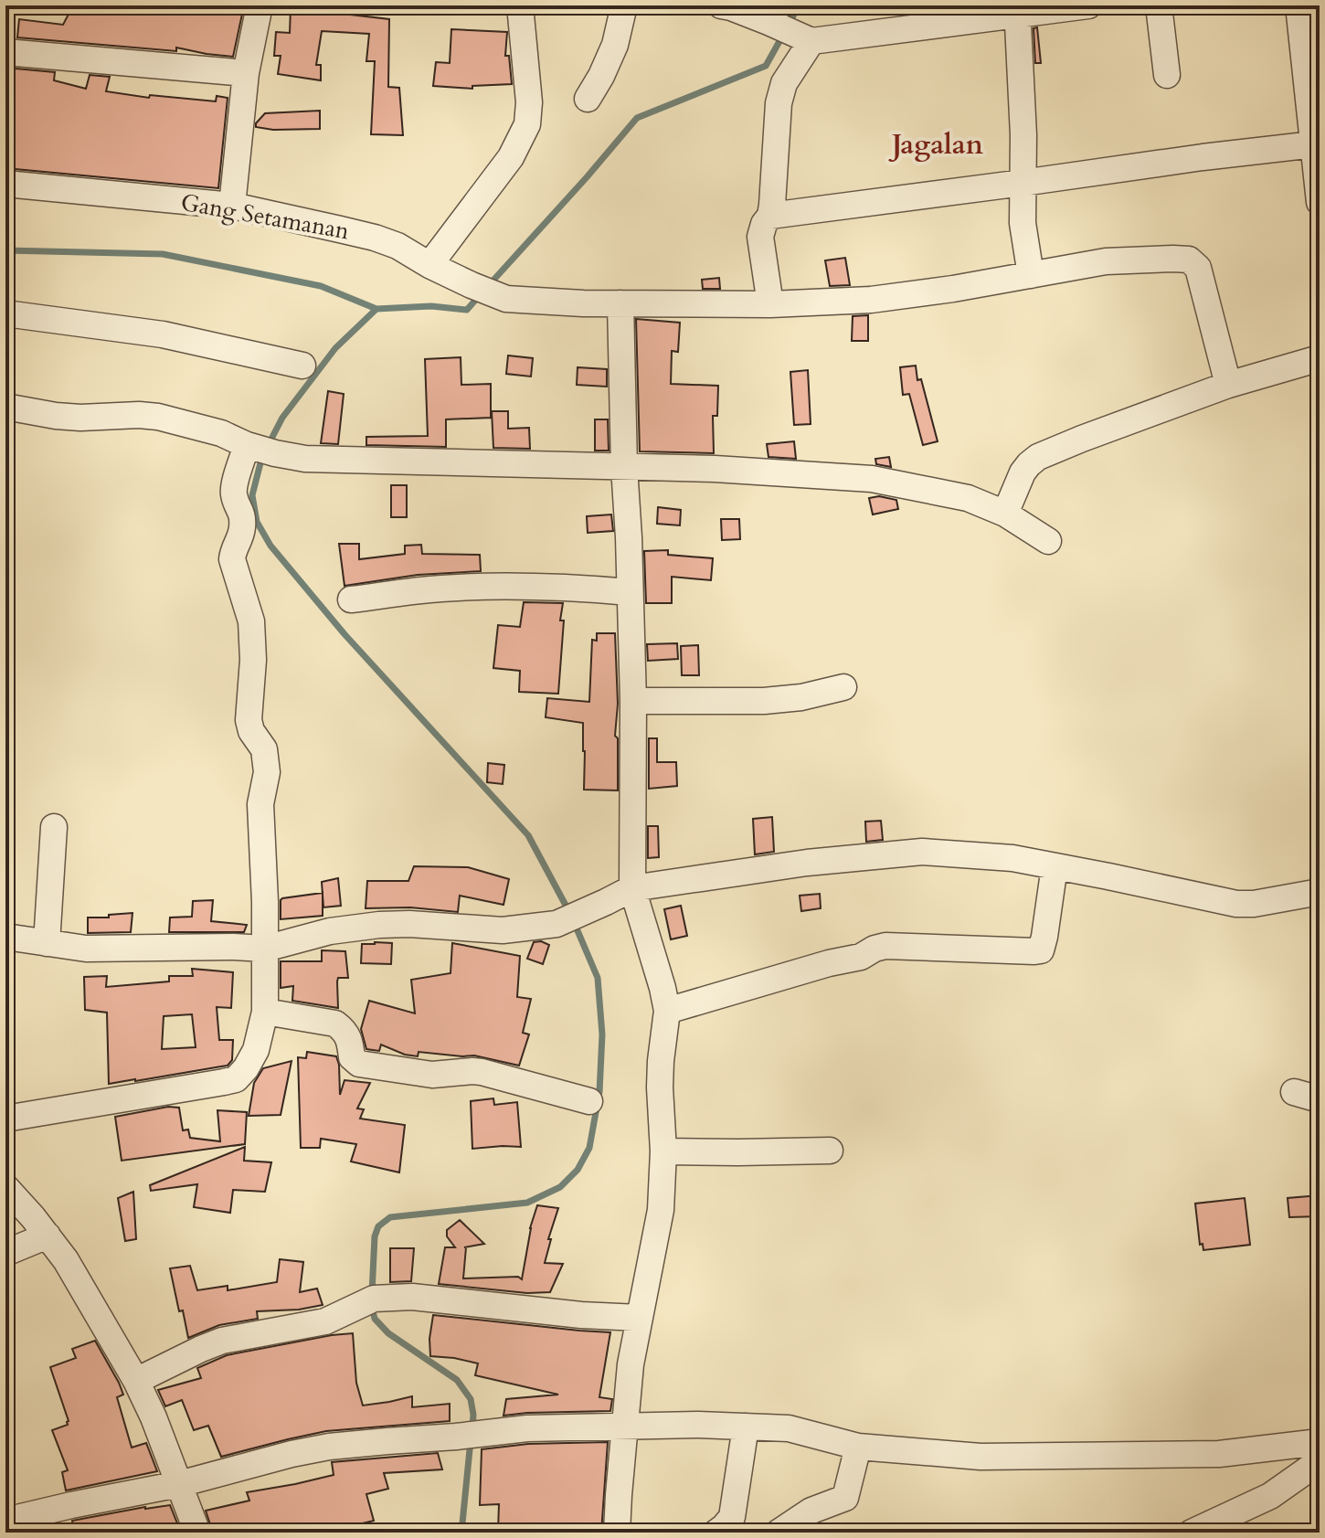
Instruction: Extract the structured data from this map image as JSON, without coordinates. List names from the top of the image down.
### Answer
{
  "streets": {
    "street": ["Gang Setamanan"]
  },
  "districts": ["Jagalan"]
}
